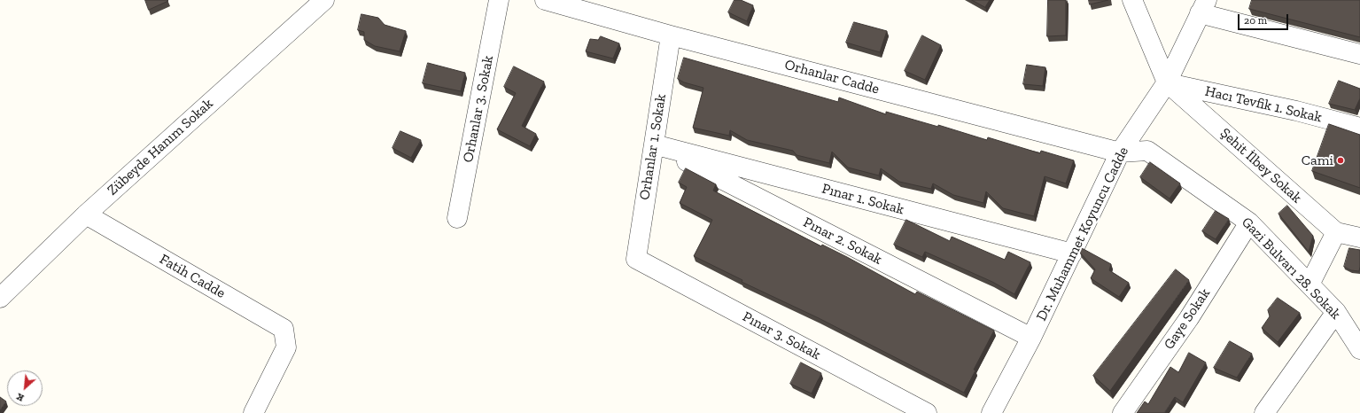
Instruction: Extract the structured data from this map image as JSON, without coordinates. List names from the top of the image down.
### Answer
{
  "streets": {
    "street": [
      "Orhanlar Cadde",
      "Hacı Tevfik 1. Sokak",
      "Orhanlar 3. Sokak",
      "Zübeyde Hanım Sokak",
      "Orhanlar 1. Sokak",
      "Şehit İlbey Sokak",
      "Pınar 1. Sokak",
      "Dr. Muhammet Koyuncu Cadde",
      "Pınar 2. Sokak",
      "Gazi Bulvarı 28. Sokak",
      "Fatih Cadde",
      "Gaye Sokak",
      "Pınar 3. Sokak"
    ]
  },
  "crossings": [
    ["Orhanlar Cadde", "Orhanlar 1. Sokak"],
    ["Orhanlar Cadde", "Dr. Muhammet Koyuncu Cadde"],
    ["Orhanlar Cadde", "Gazi Bulvarı 28. Sokak"],
    ["Hacı Tevfik 1. Sokak", "Şehit İlbey Sokak"],
    ["Hacı Tevfik 1. Sokak", "Dr. Muhammet Koyuncu Cadde"],
    ["Zübeyde Hanım Sokak", "Fatih Cadde"],
    ["Orhanlar 1. Sokak", "Pınar 1. Sokak"],
    ["Orhanlar 1. Sokak", "Pınar 2. Sokak"],
    ["Orhanlar 1. Sokak", "Pınar 3. Sokak"],
    ["Şehit İlbey Sokak", "Dr. Muhammet Koyuncu Cadde"],
    ["Pınar 1. Sokak", "Dr. Muhammet Koyuncu Cadde"],
    ["Pınar 1. Sokak", "Pınar 2. Sokak"],
    ["Dr. Muhammet Koyuncu Cadde", "Pınar 2. Sokak"],
    ["Dr. Muhammet Koyuncu Cadde", "Gazi Bulvarı 28. Sokak"],
    ["Gazi Bulvarı 28. Sokak", "Gaye Sokak"]
  ],
  "places": ["Cami"],
  "scale_bar": "20 m",
  "north": "bottom left"
}
